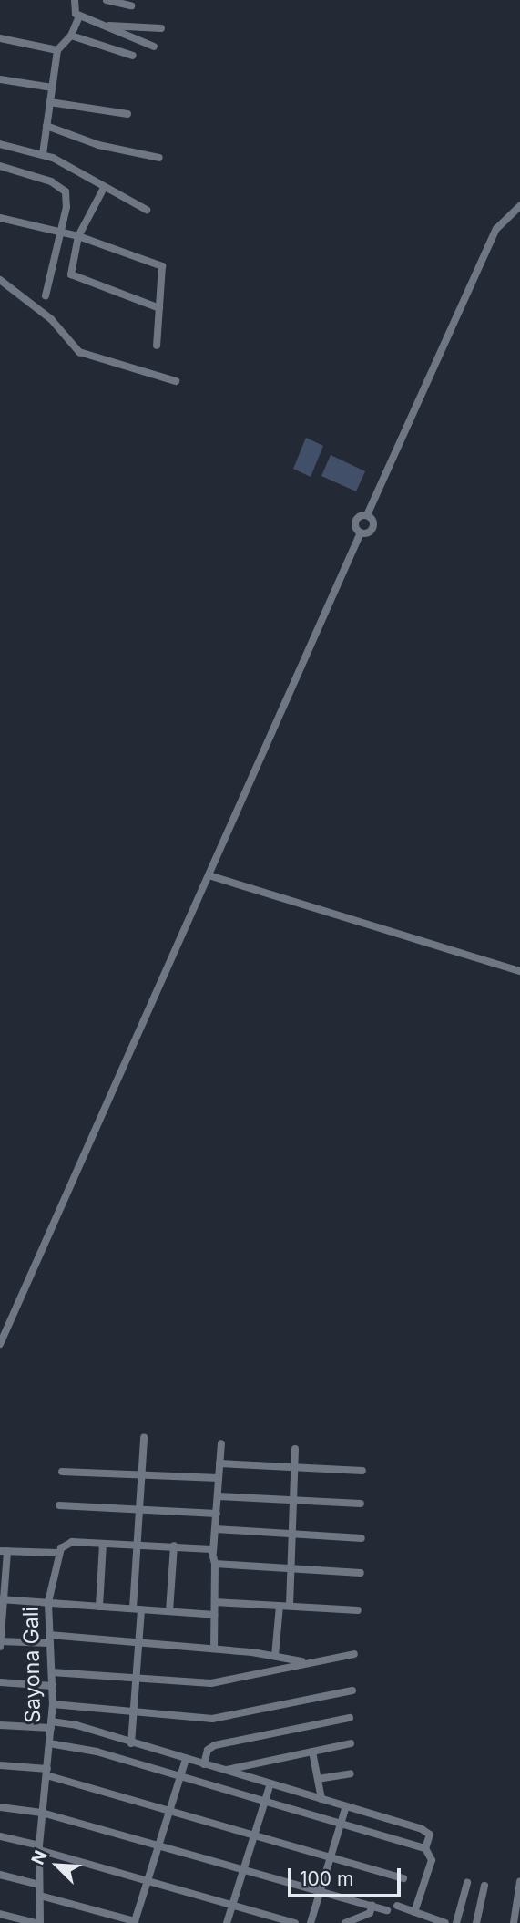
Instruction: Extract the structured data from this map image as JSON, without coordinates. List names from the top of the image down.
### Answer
{
  "streets": {
    "street": ["Sayona Gali"]
  },
  "scale_bar": "100 m",
  "north": "top left"
}
